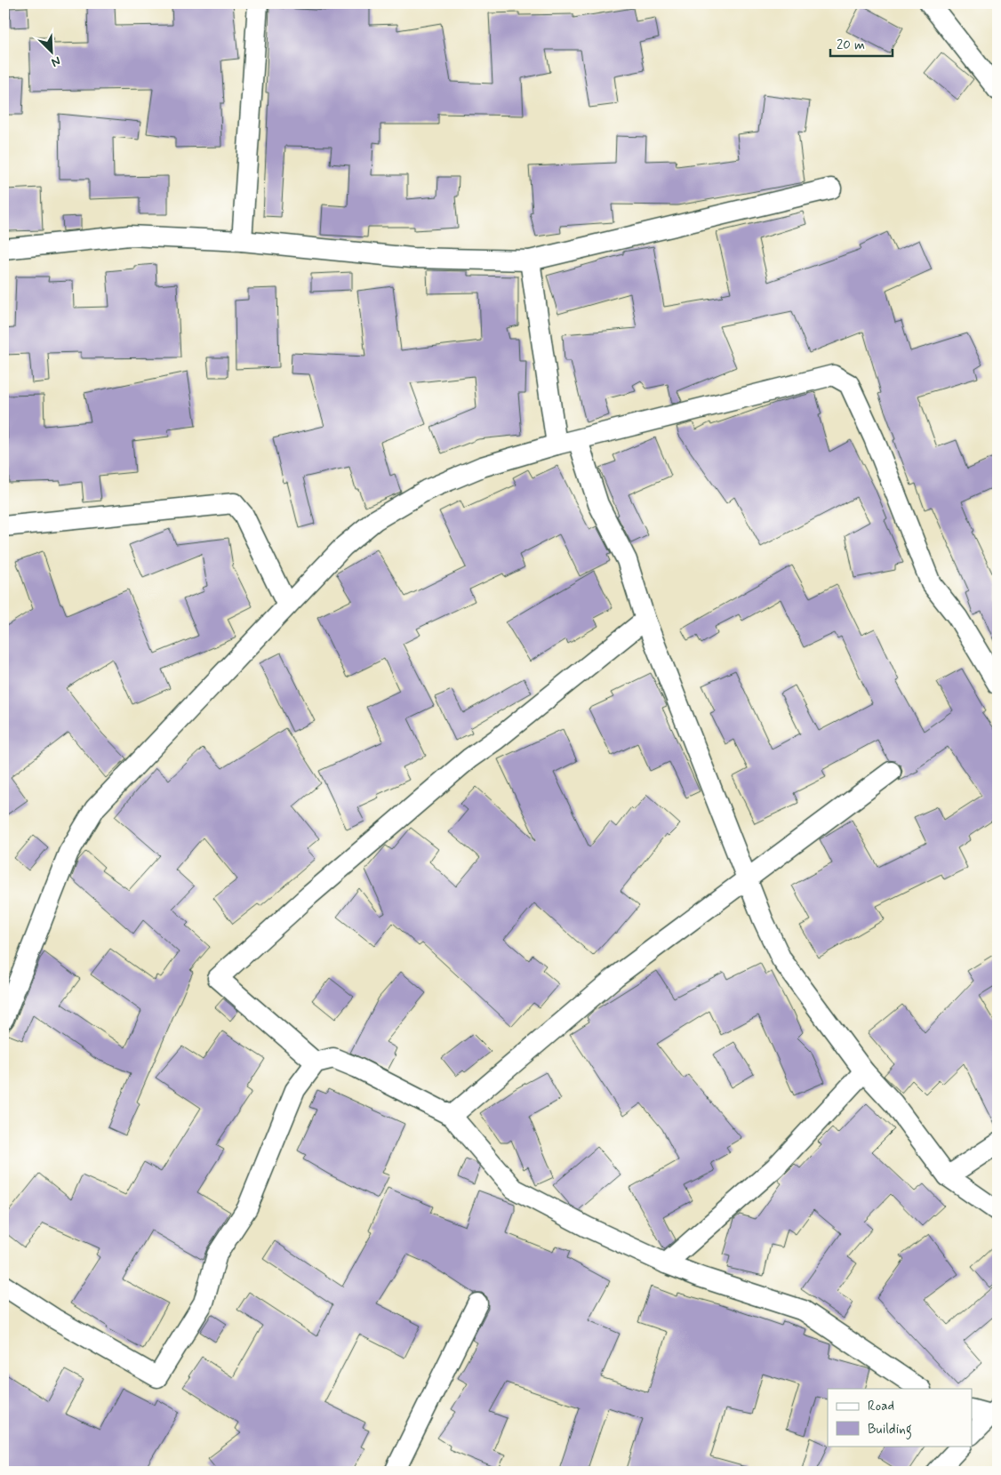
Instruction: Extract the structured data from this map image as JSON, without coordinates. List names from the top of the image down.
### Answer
{
  "legend": ["Road", "Building"],
  "scale_bar": "20 m",
  "north": "bottom right"
}
